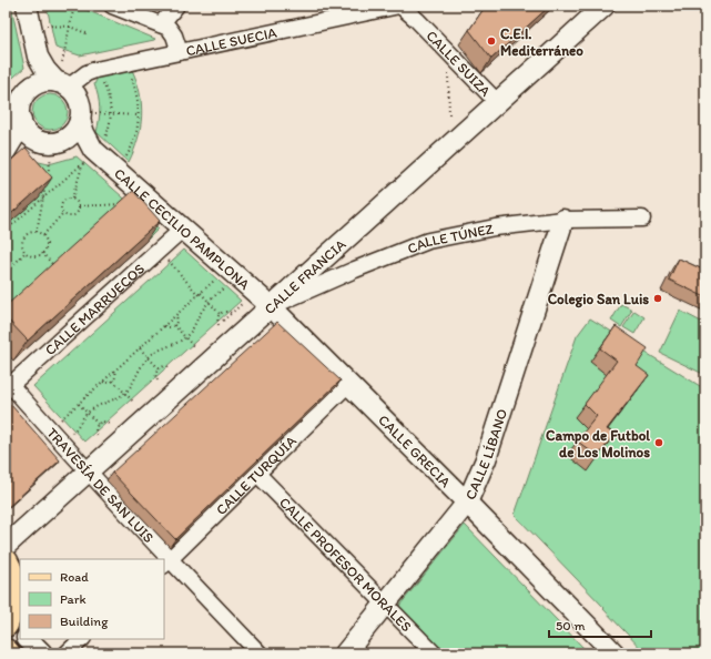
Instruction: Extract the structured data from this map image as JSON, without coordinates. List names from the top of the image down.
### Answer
{
  "streets": {
    "street": [
      "CALLE SUECIA",
      "CALLE SUIZA",
      "CALLE CECILIO PAMPLONA",
      "CALLE TÚNEZ",
      "CALLE FRANCIA",
      "CALLE MARRUECOS",
      "CALLE GRECIA",
      "CALLE LÍBANO",
      "CALLE TURQUÍA",
      "TRAVESÍA DE SAN LUIS",
      "CALLE PROFESOR MORALES"
    ]
  },
  "crossings": [
    ["CALLE SUECIA", "CALLE SUIZA"],
    ["CALLE SUECIA", "CALLE CECILIO PAMPLONA"],
    ["CALLE SUIZA", "CALLE FRANCIA"],
    ["CALLE CECILIO PAMPLONA", "CALLE TÚNEZ"],
    ["CALLE CECILIO PAMPLONA", "CALLE FRANCIA"],
    ["CALLE CECILIO PAMPLONA", "CALLE MARRUECOS"],
    ["CALLE CECILIO PAMPLONA", "CALLE GRECIA"],
    ["CALLE TÚNEZ", "CALLE FRANCIA"],
    ["CALLE TÚNEZ", "CALLE GRECIA"],
    ["CALLE TÚNEZ", "CALLE LÍBANO"],
    ["CALLE FRANCIA", "CALLE GRECIA"],
    ["CALLE FRANCIA", "TRAVESÍA DE SAN LUIS"],
    ["CALLE MARRUECOS", "TRAVESÍA DE SAN LUIS"],
    ["CALLE GRECIA", "CALLE LÍBANO"],
    ["CALLE GRECIA", "CALLE TURQUÍA"],
    ["CALLE LÍBANO", "CALLE PROFESOR MORALES"],
    ["CALLE TURQUÍA", "TRAVESÍA DE SAN LUIS"],
    ["CALLE TURQUÍA", "CALLE PROFESOR MORALES"]
  ],
  "places": ["C.E.I. Mediterráneo", "Colegio San Luis", "Campo de Futbol de Los Molinos"],
  "legend": ["Road", "Park", "Building"],
  "scale_bar": "50 m"
}
